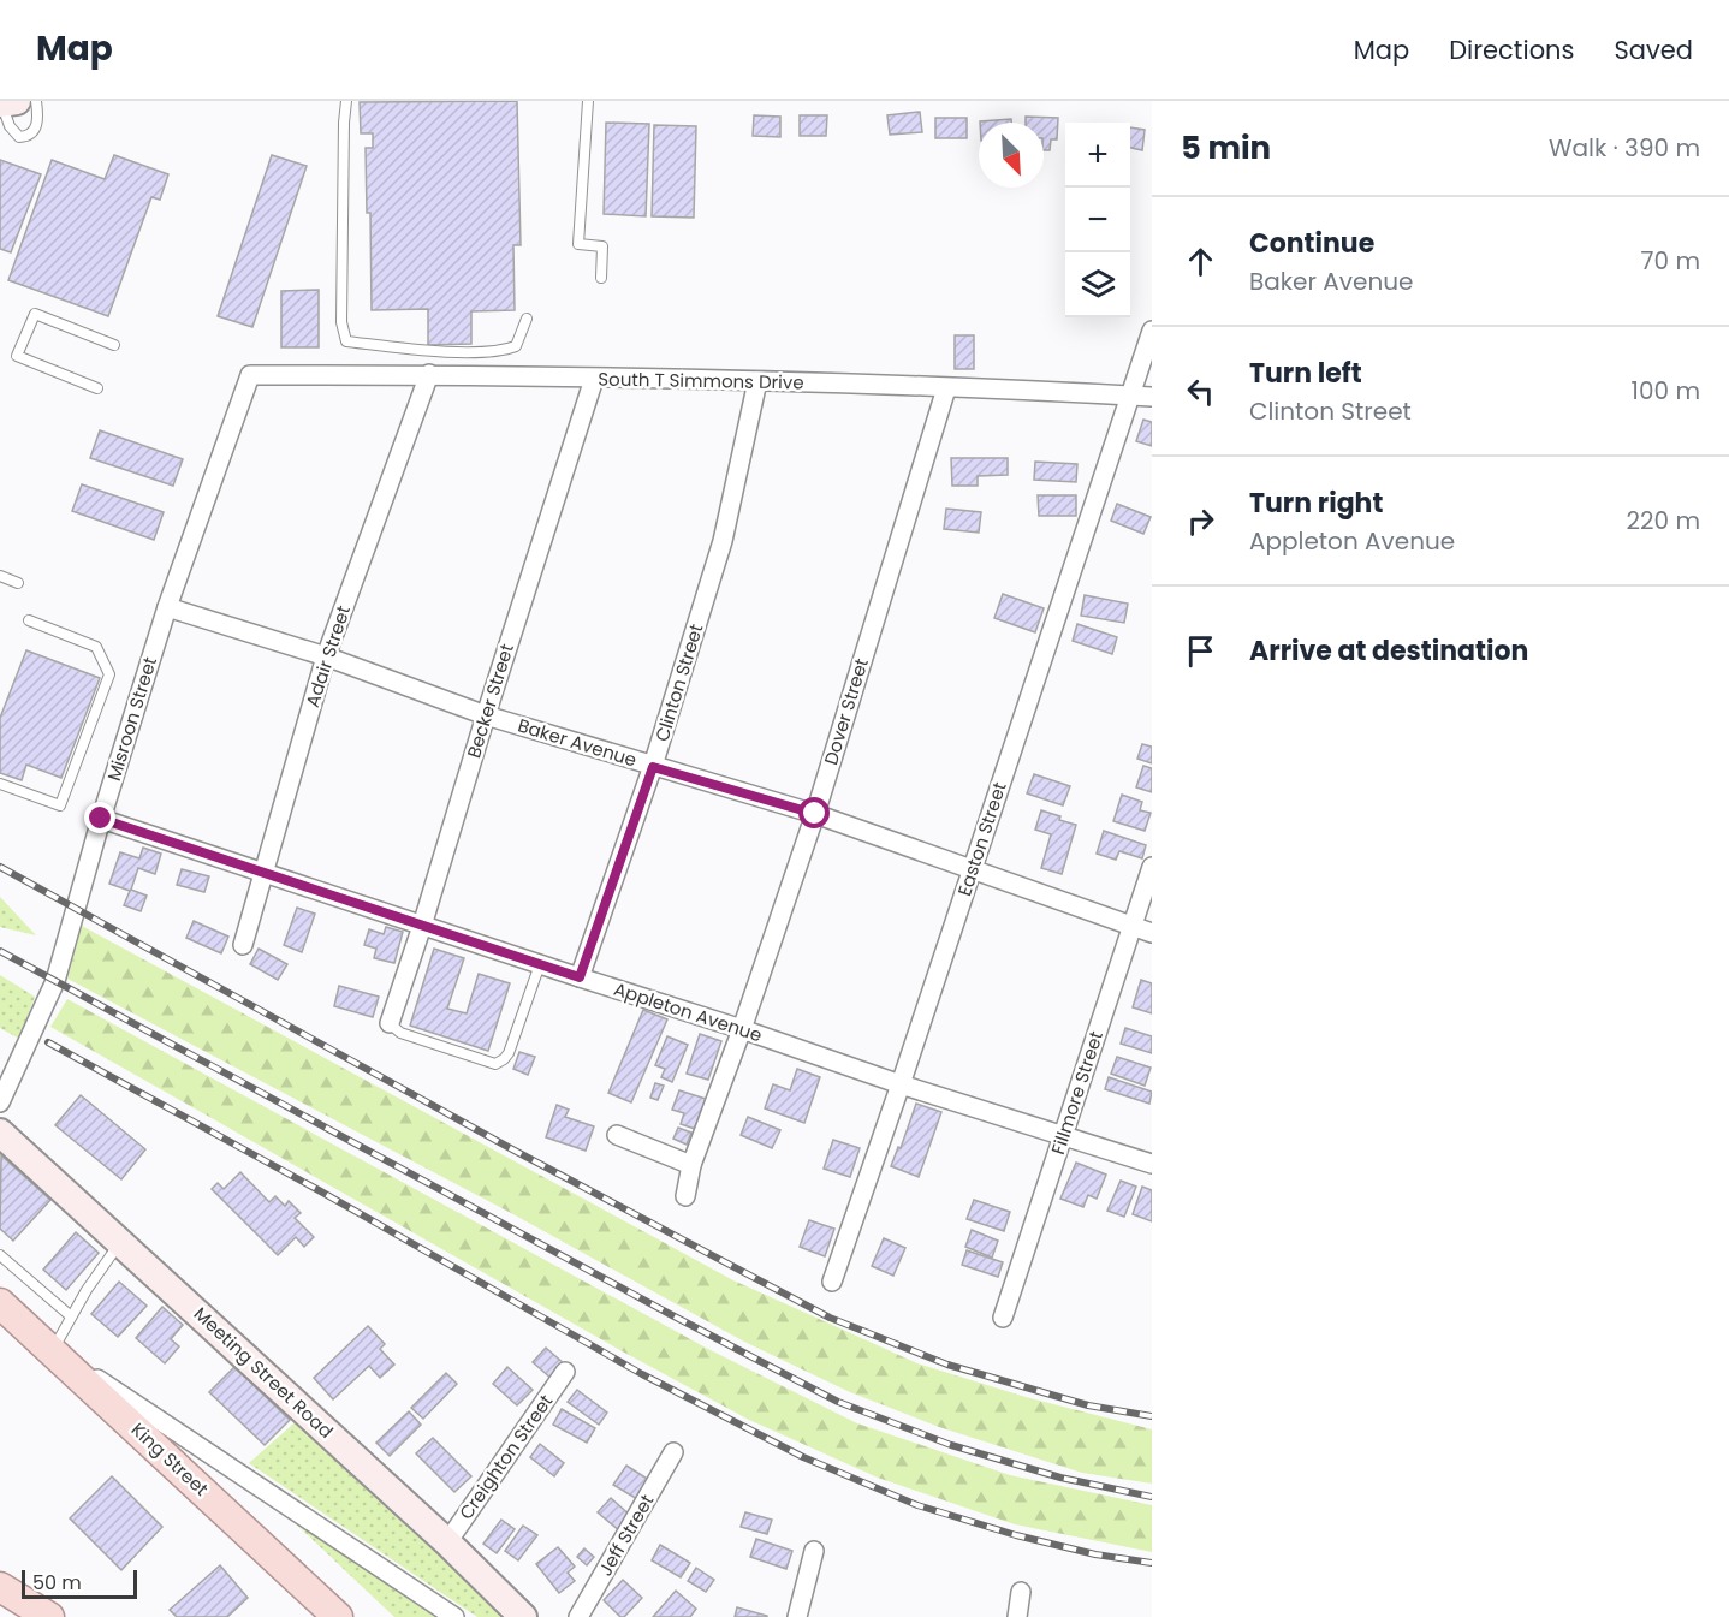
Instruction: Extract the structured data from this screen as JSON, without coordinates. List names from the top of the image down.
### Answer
{
  "streets": {
    "main road": ["King Street"],
    "street": [
      "South T Simmons Drive",
      "Adair Street",
      "Clinton Street",
      "Becker Street",
      "Dover Street",
      "Misroon Street",
      "Baker Avenue",
      "Easton Street",
      "Appleton Avenue",
      "Fillmore Street",
      "Meeting Street Road",
      "Creighton Street",
      "Jeff Street"
    ]
  },
  "crossings": [
    ["South T Simmons Drive", "Adair Street"],
    ["South T Simmons Drive", "Clinton Street"],
    ["South T Simmons Drive", "Becker Street"],
    ["South T Simmons Drive", "Dover Street"],
    ["South T Simmons Drive", "Misroon Street"],
    ["South T Simmons Drive", "Easton Street"],
    ["Adair Street", "Baker Avenue"],
    ["Adair Street", "Appleton Avenue"],
    ["Clinton Street", "Baker Avenue"],
    ["Clinton Street", "Appleton Avenue"],
    ["Becker Street", "Baker Avenue"],
    ["Becker Street", "Appleton Avenue"],
    ["Dover Street", "Baker Avenue"],
    ["Dover Street", "Appleton Avenue"],
    ["Misroon Street", "Baker Avenue"],
    ["Misroon Street", "Appleton Avenue"],
    ["Baker Avenue", "Easton Street"],
    ["Baker Avenue", "Fillmore Street"],
    ["Easton Street", "Appleton Avenue"],
    ["Appleton Avenue", "Fillmore Street"],
    ["Meeting Street Road", "Creighton Street"]
  ],
  "scale_bar": "50 m",
  "north": "bottom right",
  "page": {
    "header": "Map",
    "nav": ["Map", "Directions", "Saved"],
    "heading": ["5 min", "Walk · 390 m"],
    "map_buttons": ["+", "−"],
    "list": [
      ["Continue", "Baker Avenue", "70 m"],
      ["Turn left", "Clinton Street", "100 m"],
      ["Turn right", "Appleton Avenue", "220 m"],
      "Arrive at destination"
    ],
    "scale": "50 m"
  }
}
